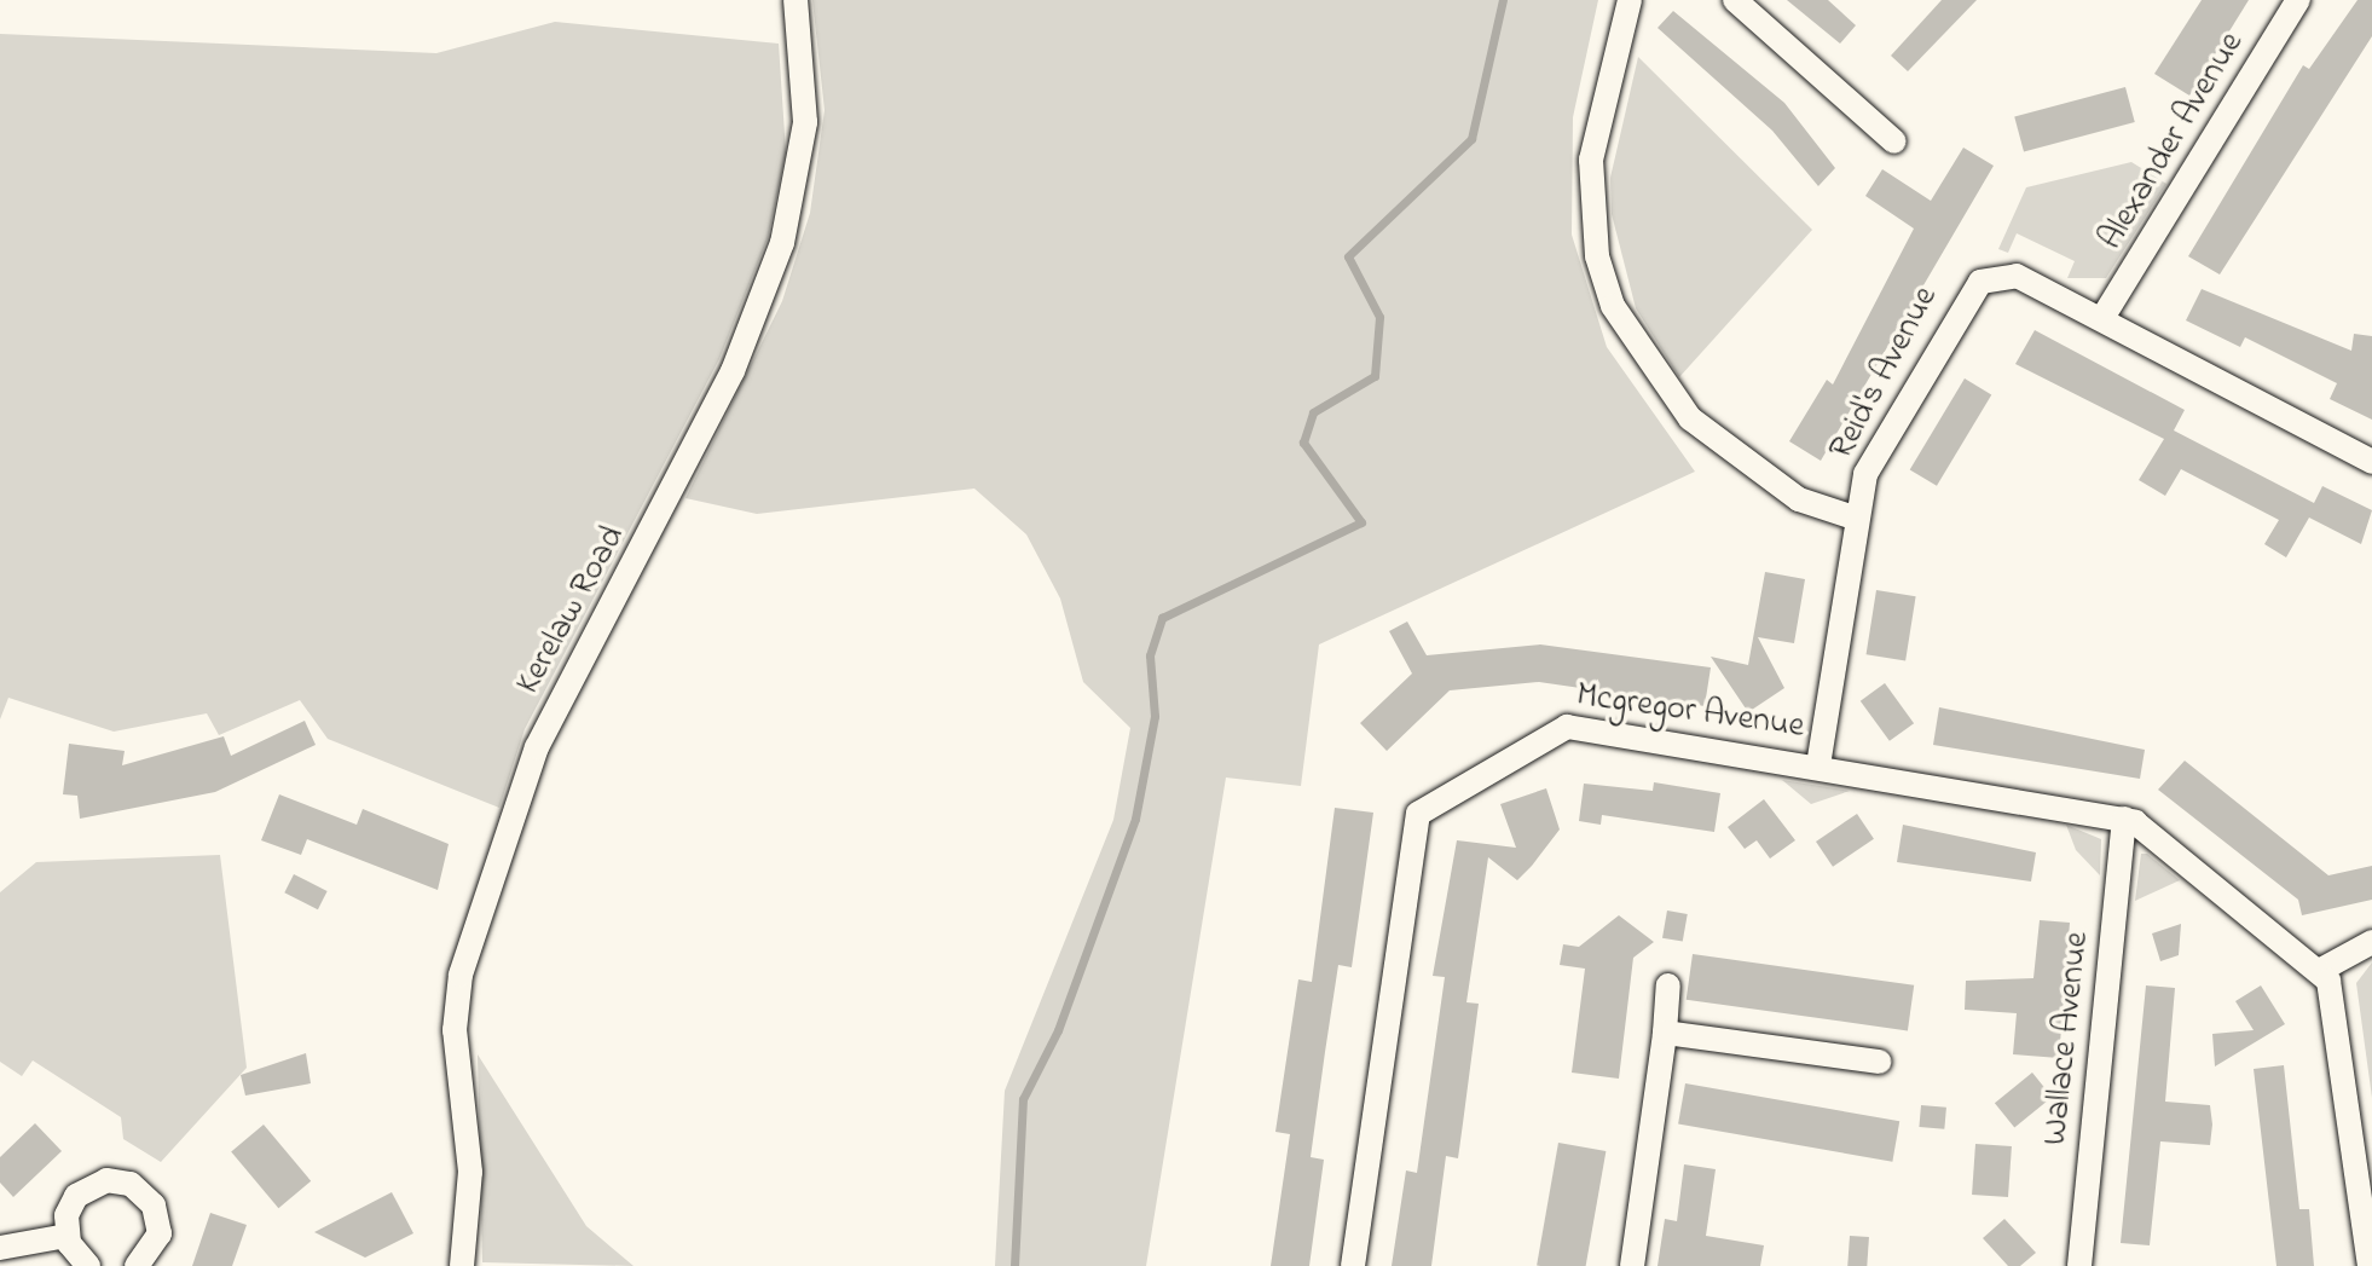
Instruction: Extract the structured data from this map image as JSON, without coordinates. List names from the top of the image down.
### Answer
{
  "streets": {
    "street": [
      "Alexander Avenue",
      "Reid's Avenue",
      "Kerelaw Road",
      "Mcgregor Avenue",
      "Wallace Avenue"
    ]
  },
  "crossings": [
    ["Alexander Avenue", "Reid's Avenue"],
    ["Reid's Avenue", "Mcgregor Avenue"],
    ["Mcgregor Avenue", "Wallace Avenue"]
  ]
}
